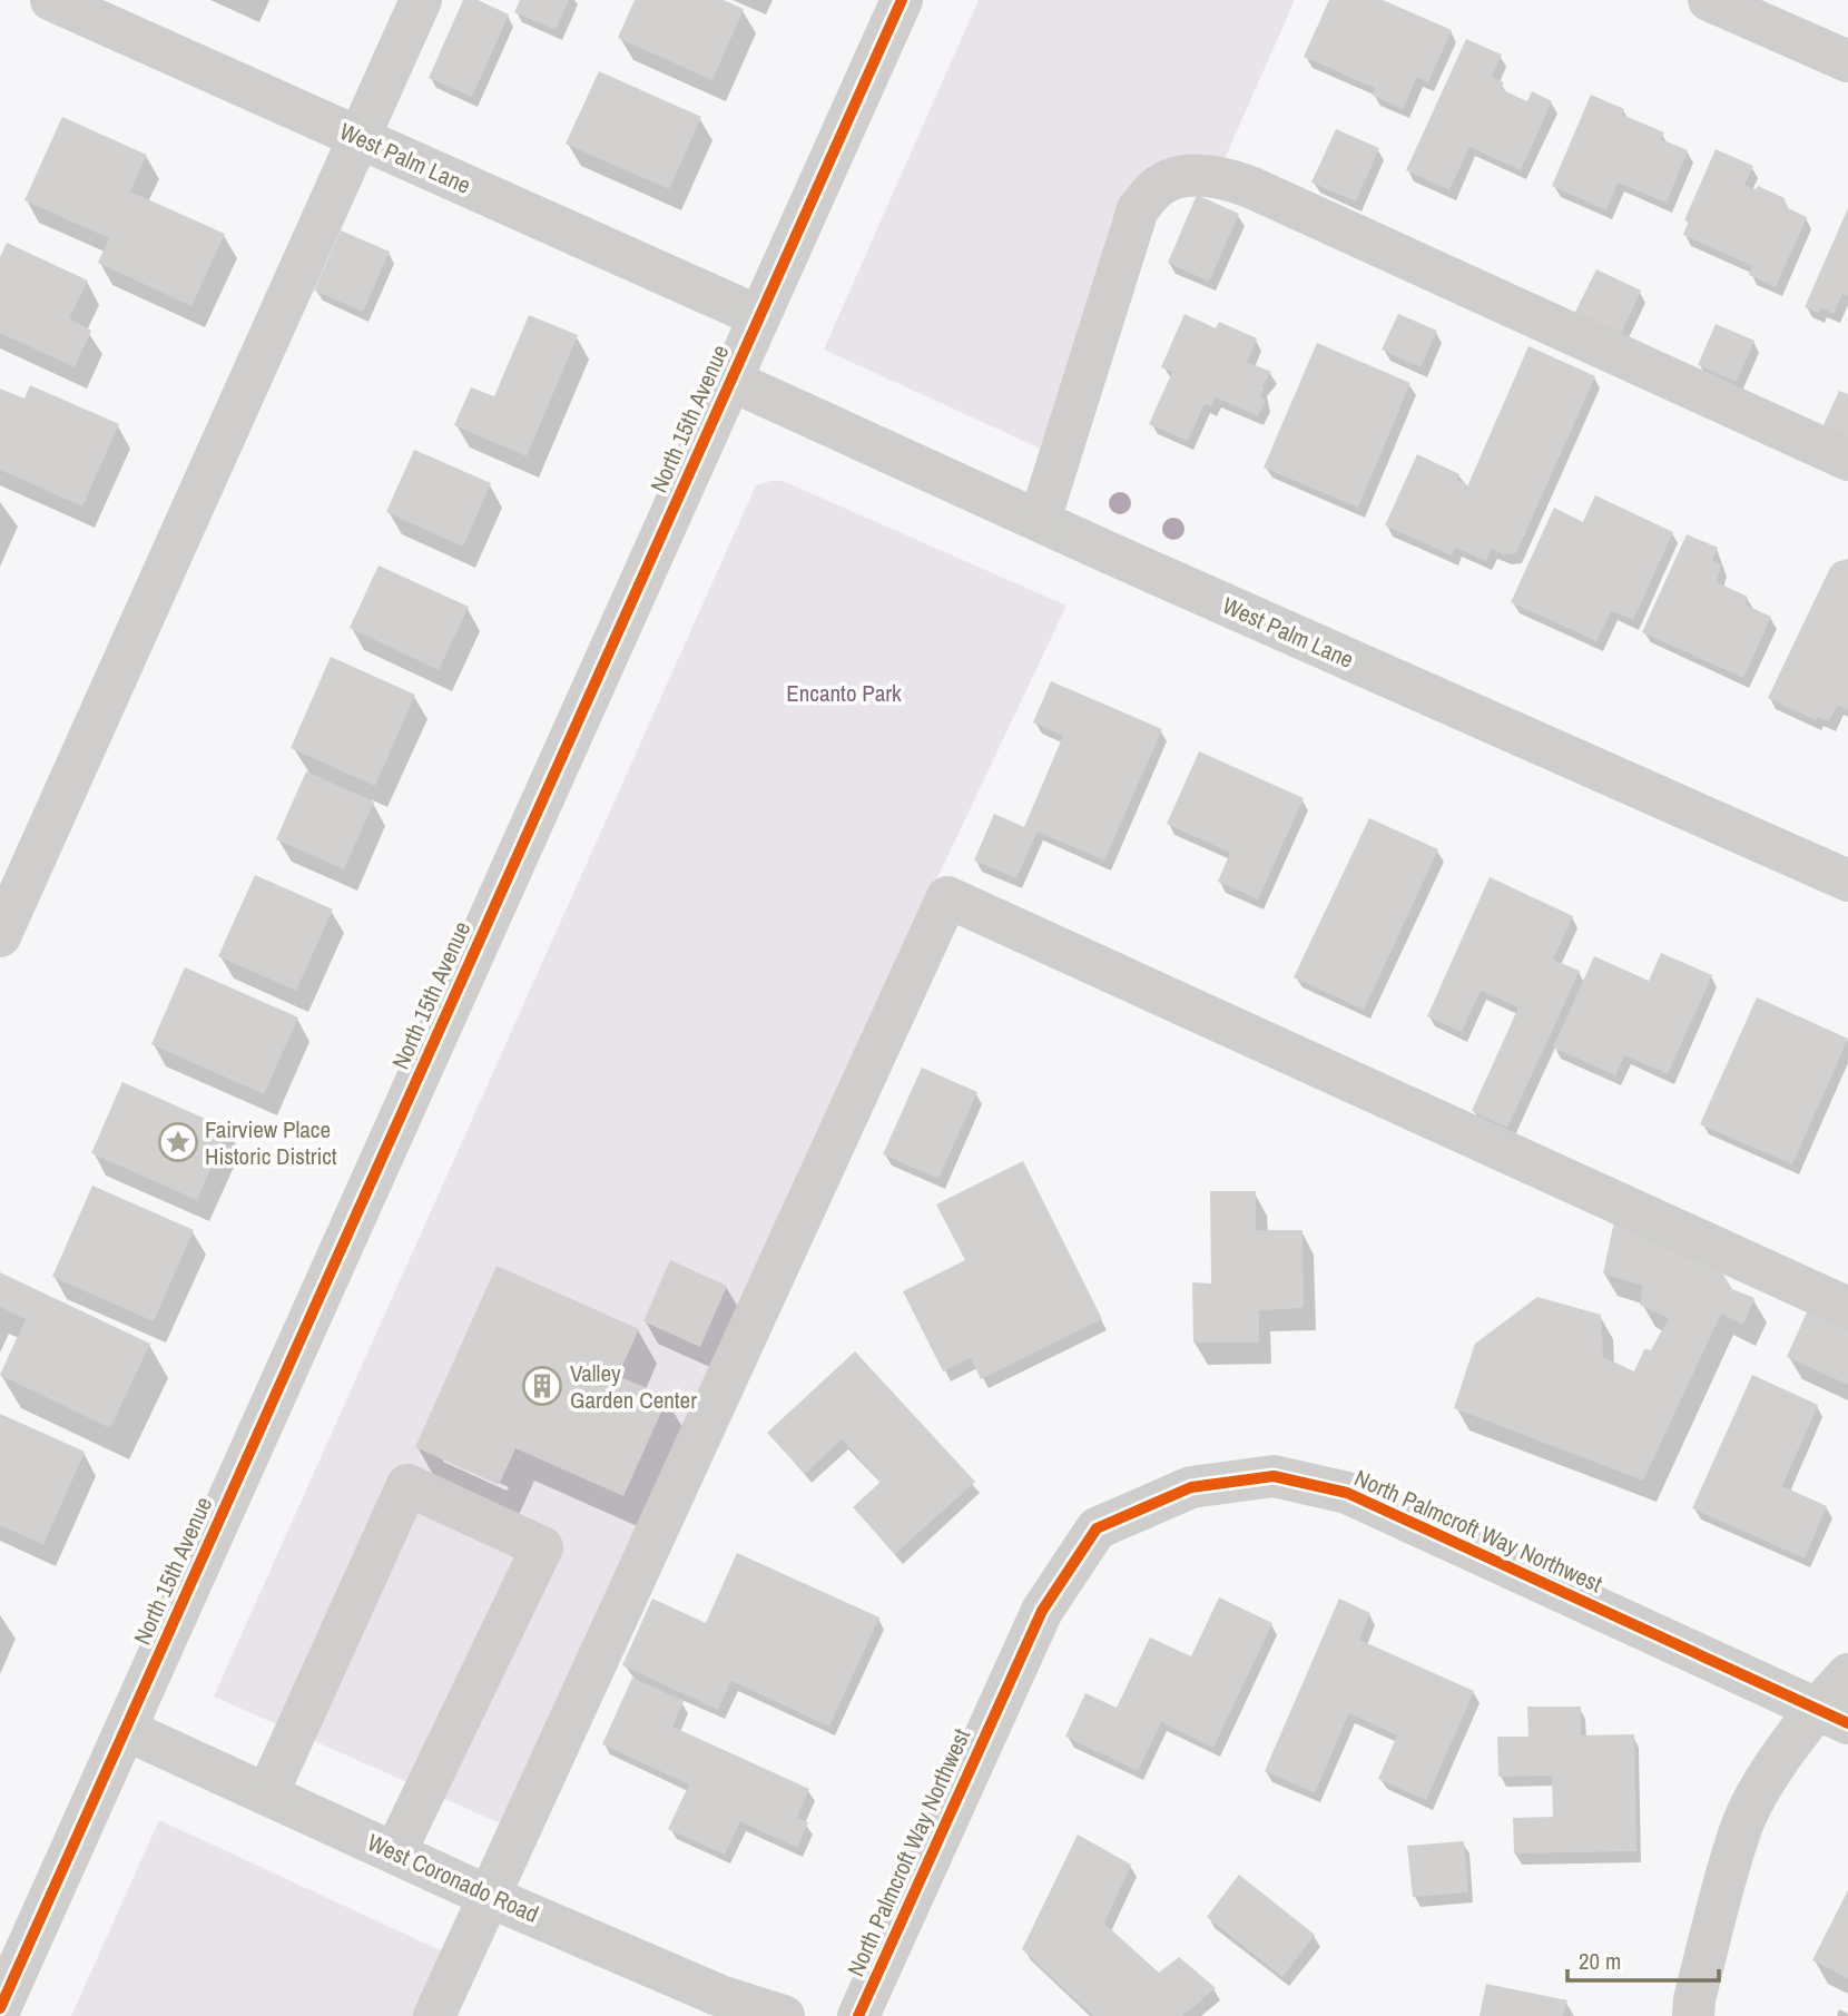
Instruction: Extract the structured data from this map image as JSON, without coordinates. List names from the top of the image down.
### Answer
{
  "streets": {
    "street": [
      "West Palm Lane",
      "North 15th Avenue",
      "North Palmcroft Way Northwest",
      "West Coronado Road"
    ]
  },
  "crossings": [
    ["West Palm Lane", "North 15th Avenue"],
    ["North 15th Avenue", "West Coronado Road"]
  ],
  "parks": ["Encanto Park"],
  "places": {
    "place": ["Fairview Place Historic District"],
    "building": ["Valley Garden Center"]
  },
  "scale_bar": "20 m"
}
